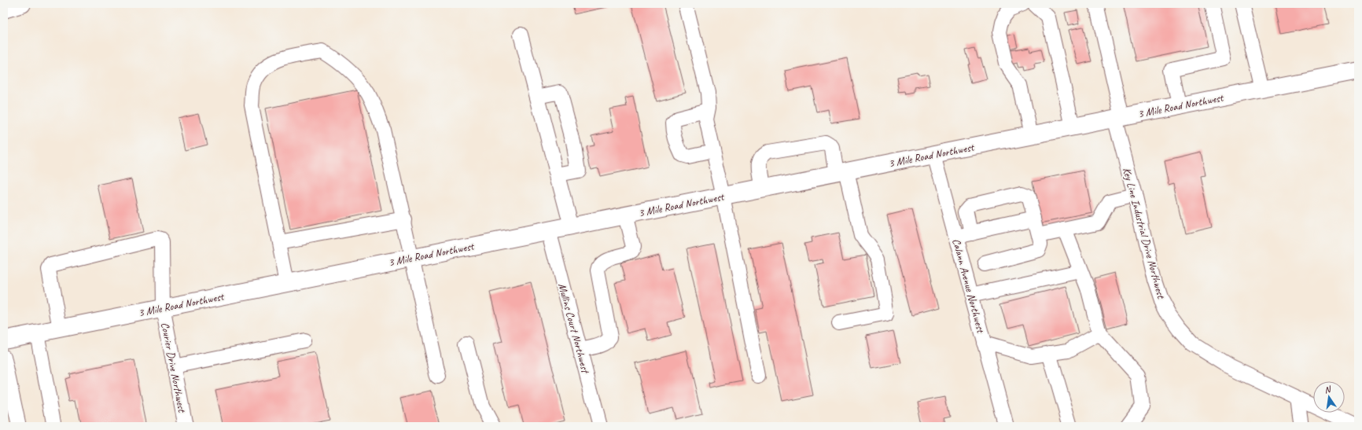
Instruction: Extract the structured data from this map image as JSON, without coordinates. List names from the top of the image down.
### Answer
{
  "streets": {
    "main road": ["3 Mile Road Northwest"],
    "street": [
      "Key Line Industrial Drive Northwest",
      "Calann Avenue Northwest",
      "Mullins Court Northwest",
      "Courier Drive Northwest"
    ]
  },
  "crossings": [
    ["3 Mile Road Northwest", "Key Line Industrial Drive Northwest"],
    ["3 Mile Road Northwest", "Calann Avenue Northwest"],
    ["3 Mile Road Northwest", "Mullins Court Northwest"],
    ["3 Mile Road Northwest", "Courier Drive Northwest"]
  ],
  "north": "top"
}
